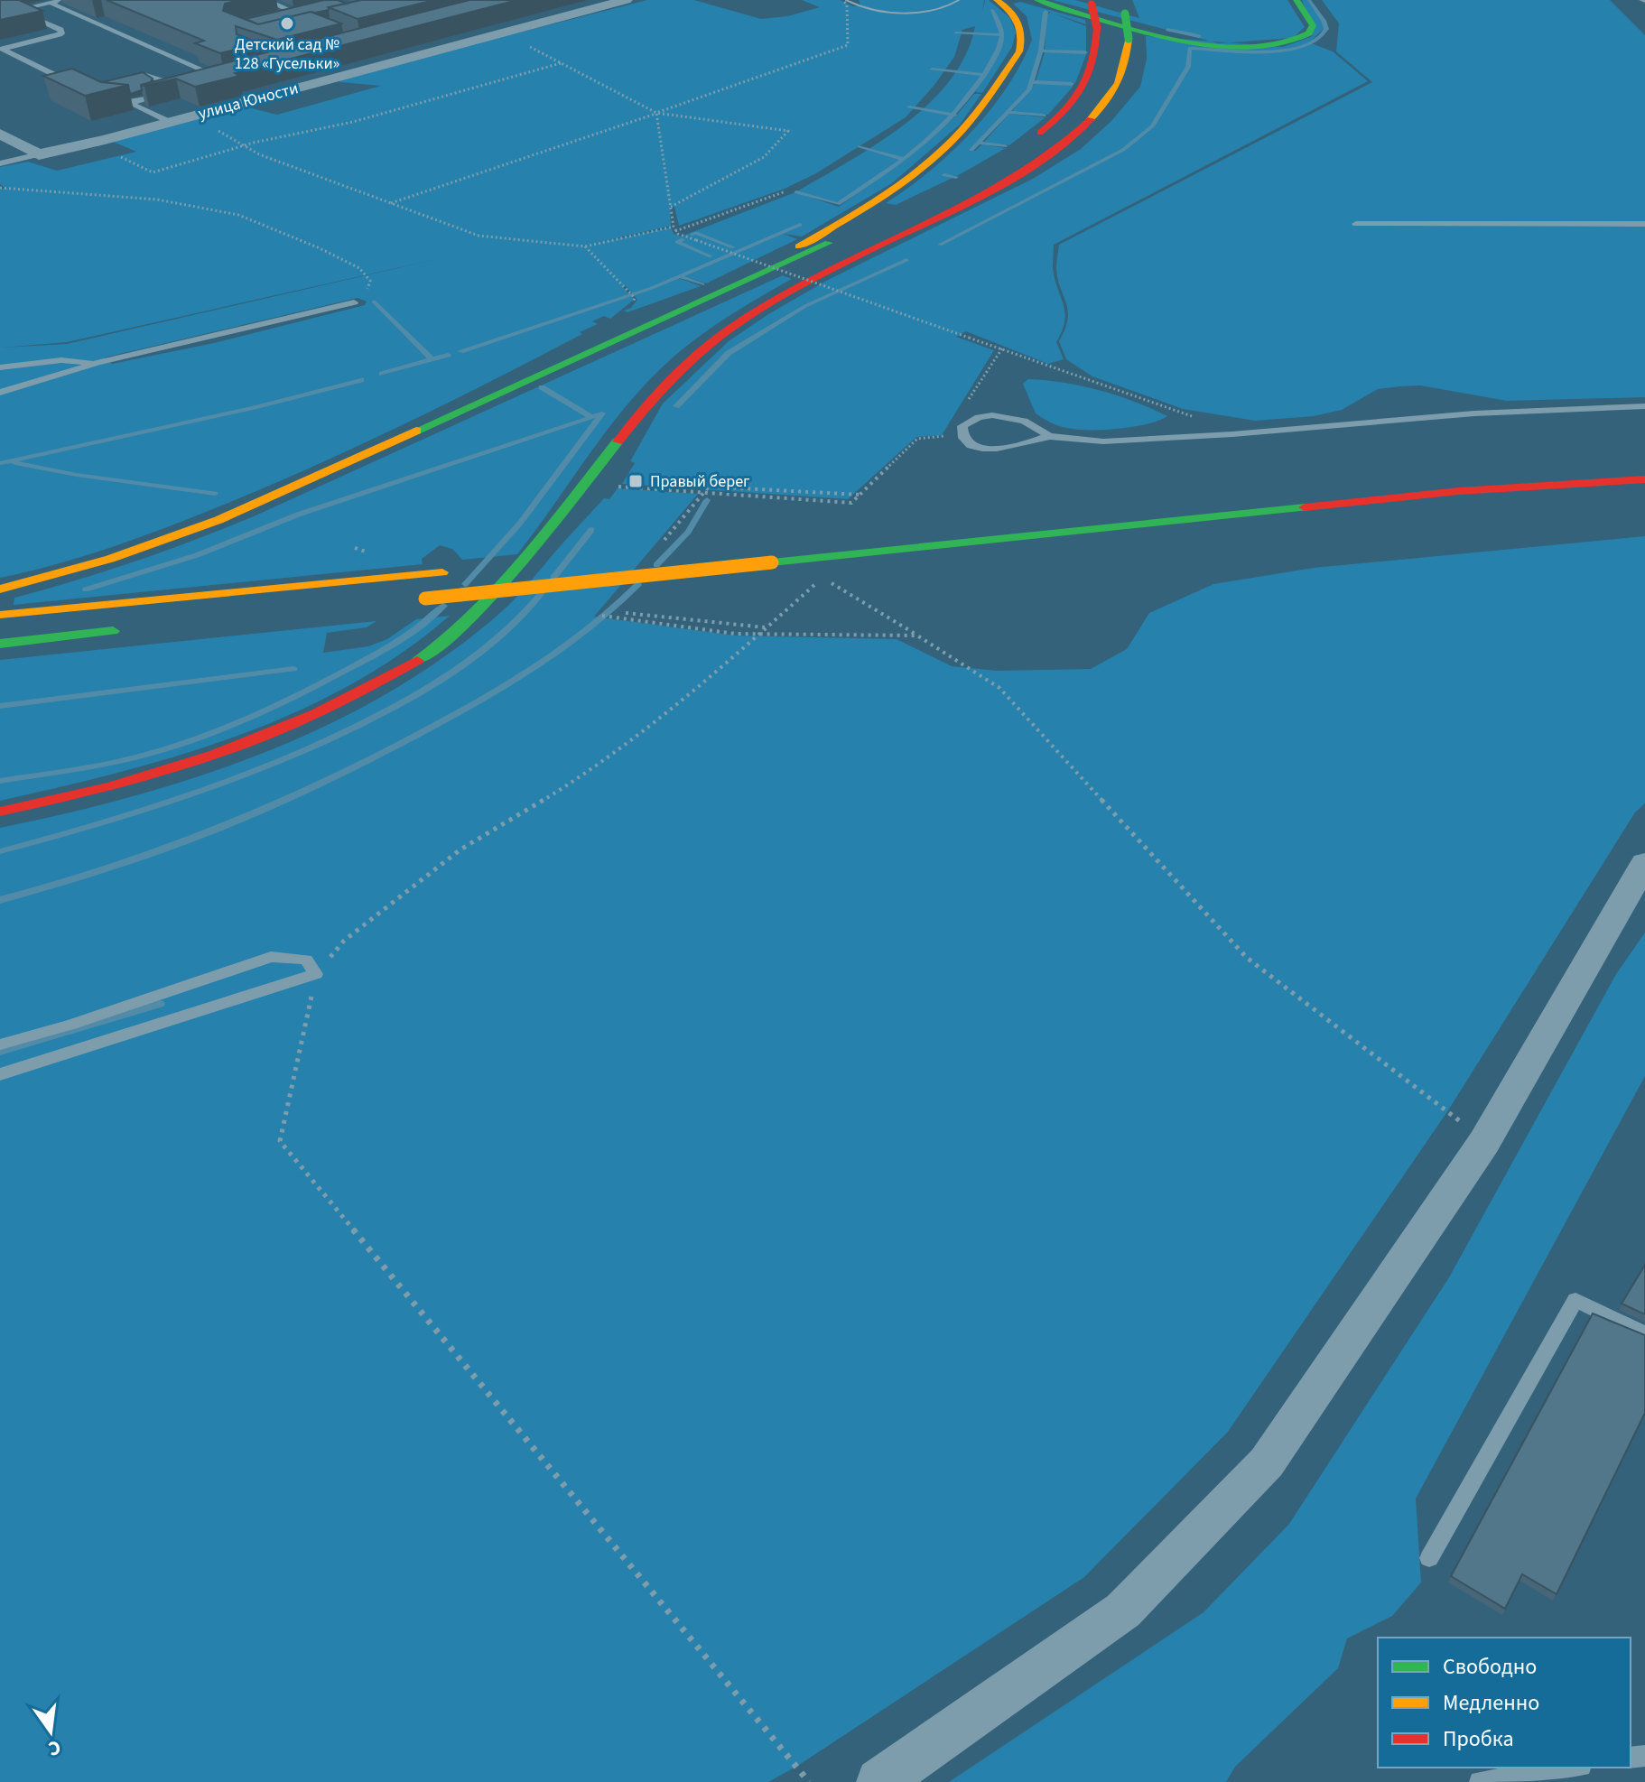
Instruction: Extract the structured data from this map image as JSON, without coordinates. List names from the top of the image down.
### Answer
{
  "streets": {
    "street": ["улица Юности"]
  },
  "places": {
    "other": ["Детский сад № 128 «Гусельки»"],
    "transit": ["Правый берег"]
  },
  "legend": ["Свободно", "Медленно", "Пробка"],
  "north": "bottom"
}
